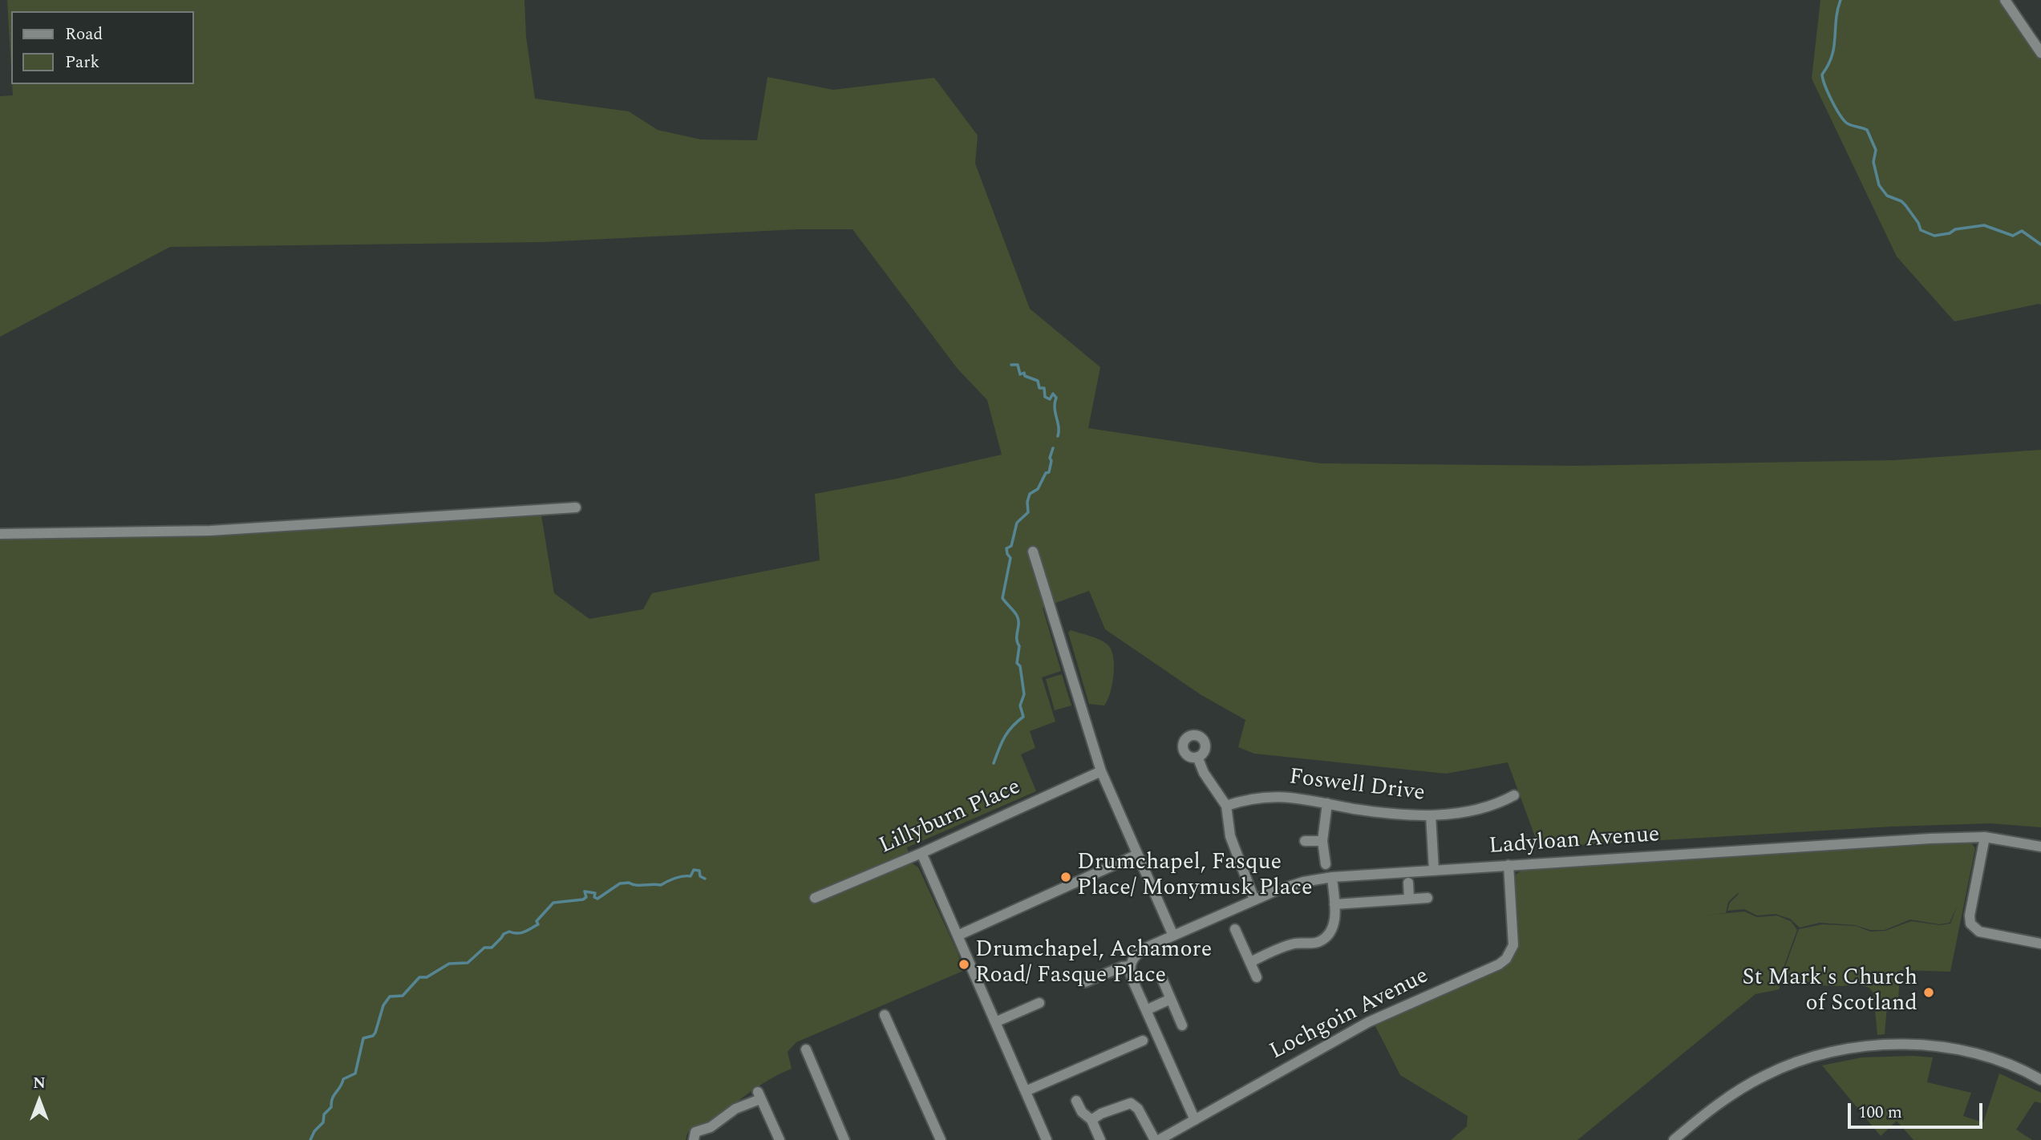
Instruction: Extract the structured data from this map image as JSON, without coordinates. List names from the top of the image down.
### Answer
{
  "streets": {
    "street": [
      "Foswell Drive",
      "Lillyburn Place",
      "Ladyloan Avenue",
      "Lochgoin Avenue"
    ]
  },
  "crossings": [
    ["Ladyloan Avenue", "Lochgoin Avenue"]
  ],
  "places": ["Drumchapel, Fasque Place/ Monymusk Place", "Drumchapel, Achamore Road/ Fasque Place", "St Mark's Church of Scotland"],
  "legend": ["Road", "Park"],
  "scale_bar": "100 m",
  "north": "top"
}
